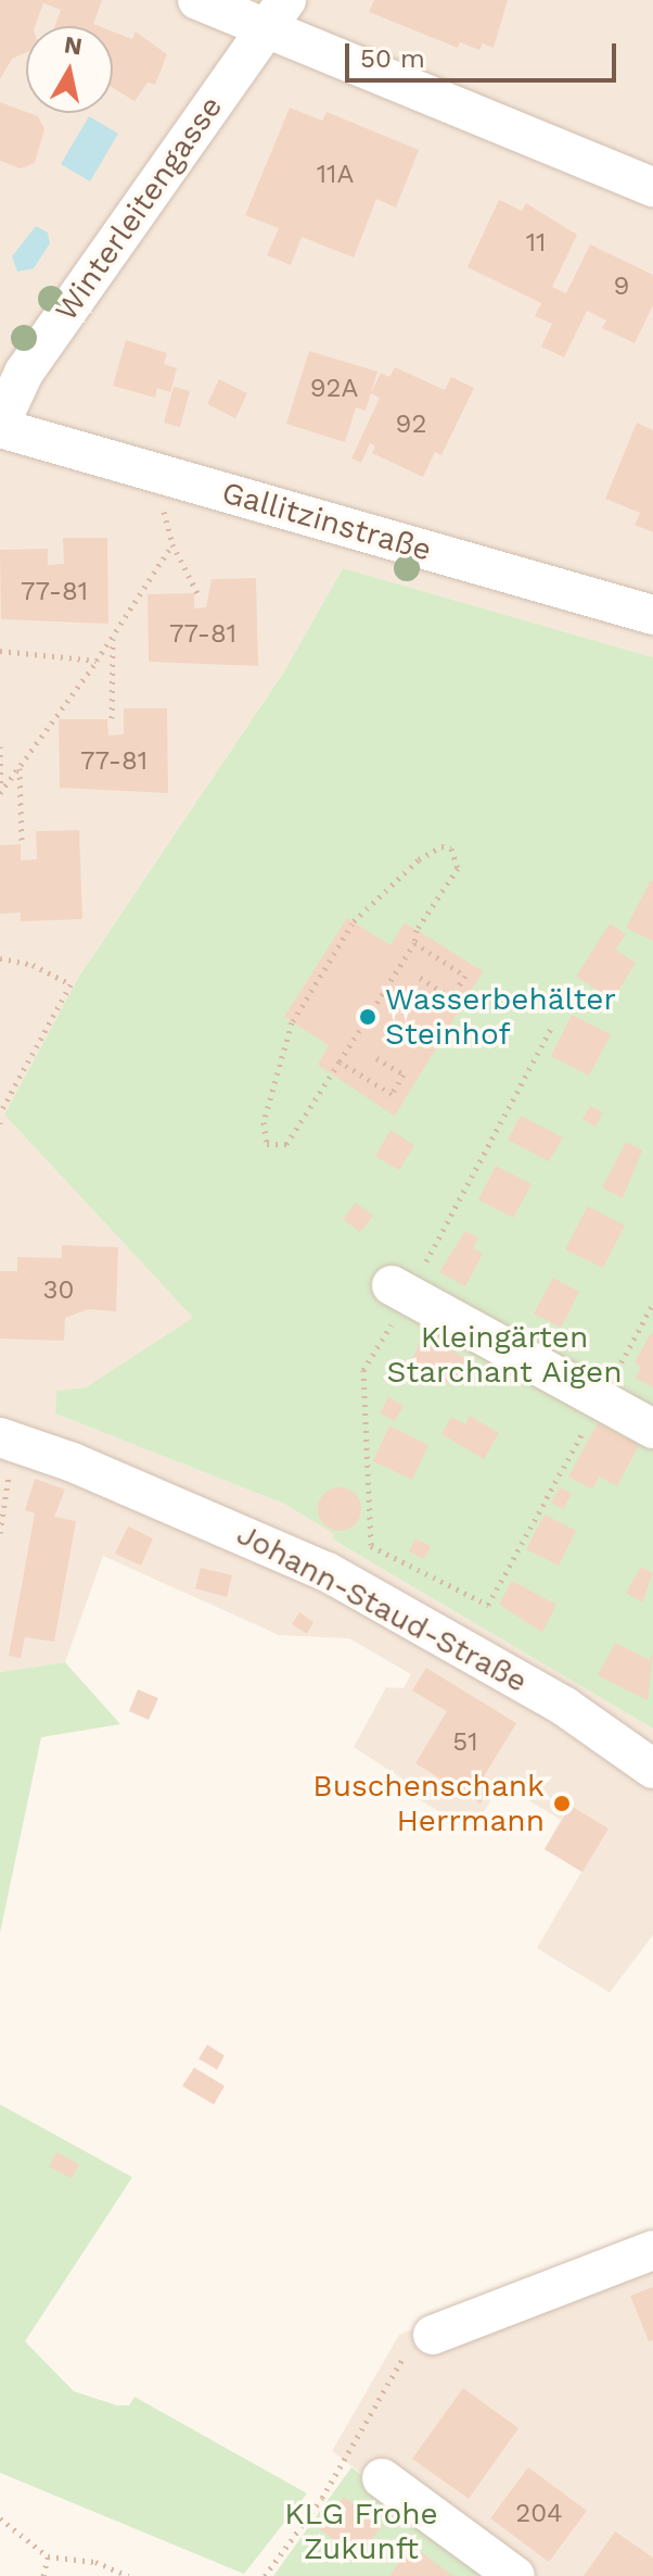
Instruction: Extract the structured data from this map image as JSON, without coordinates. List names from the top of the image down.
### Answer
{
  "streets": {
    "street": ["Winterleitengasse", "Gallitzinstraße", "Johann-Staud-Straße"]
  },
  "crossings": [
    ["Winterleitengasse", "Gallitzinstraße"]
  ],
  "parks": ["Kleingärten Starchant Aigen", "KLG Frohe Zukunft"],
  "places": ["Wasserbehälter Steinhof", "Buschenschank Herrmann"],
  "house_numbers": [
    "11A",
    "11",
    "9",
    "92A",
    "92",
    "77-81",
    "77-81",
    "77-81",
    "30",
    "51",
    "204"
  ],
  "scale_bar": "50 m",
  "north": "top"
}
